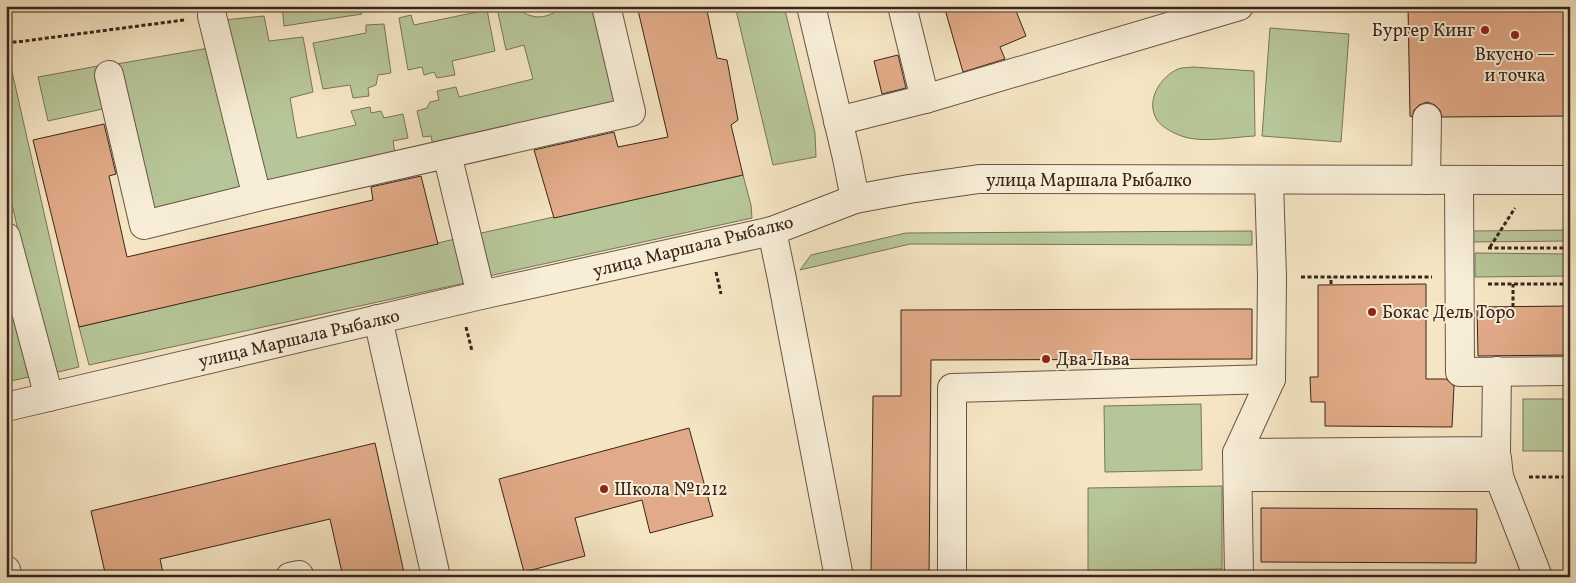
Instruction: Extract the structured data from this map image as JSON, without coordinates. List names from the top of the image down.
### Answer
{
  "streets": {
    "street": ["улица Маршала Рыбалко"]
  },
  "places": [
    "Бургер Кинг",
    "Вкусно — и точка",
    "Бокас Дель Торо",
    "Два Льва",
    "Школа №1212"
  ]
}
